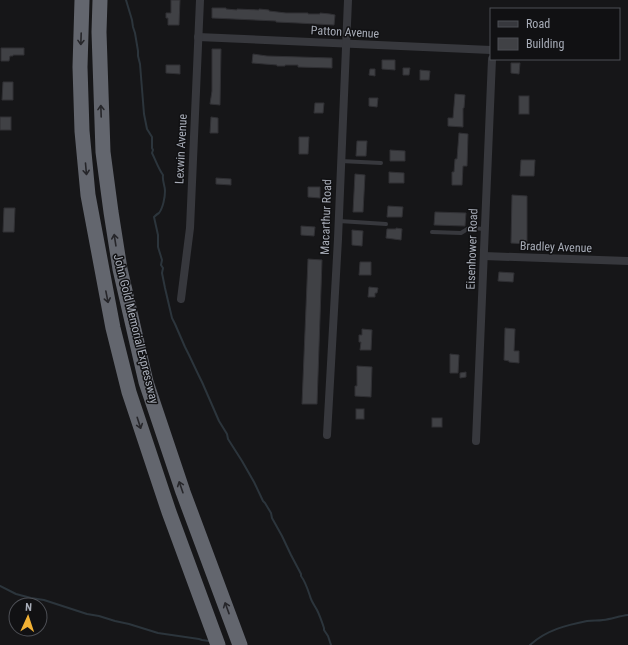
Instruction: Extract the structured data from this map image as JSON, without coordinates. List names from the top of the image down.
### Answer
{
  "streets": {
    "highway": ["John Gold Memorial Expressway"],
    "street": [
      "Patton Avenue",
      "Lexwin Avenue",
      "Macarthur Road",
      "Bradley Avenue",
      "Eisenhower Road"
    ]
  },
  "crossings": [
    ["Patton Avenue", "Lexwin Avenue"],
    ["Patton Avenue", "Macarthur Road"],
    ["Bradley Avenue", "Eisenhower Road"]
  ],
  "legend": ["Road", "Building"],
  "north": "top"
}
